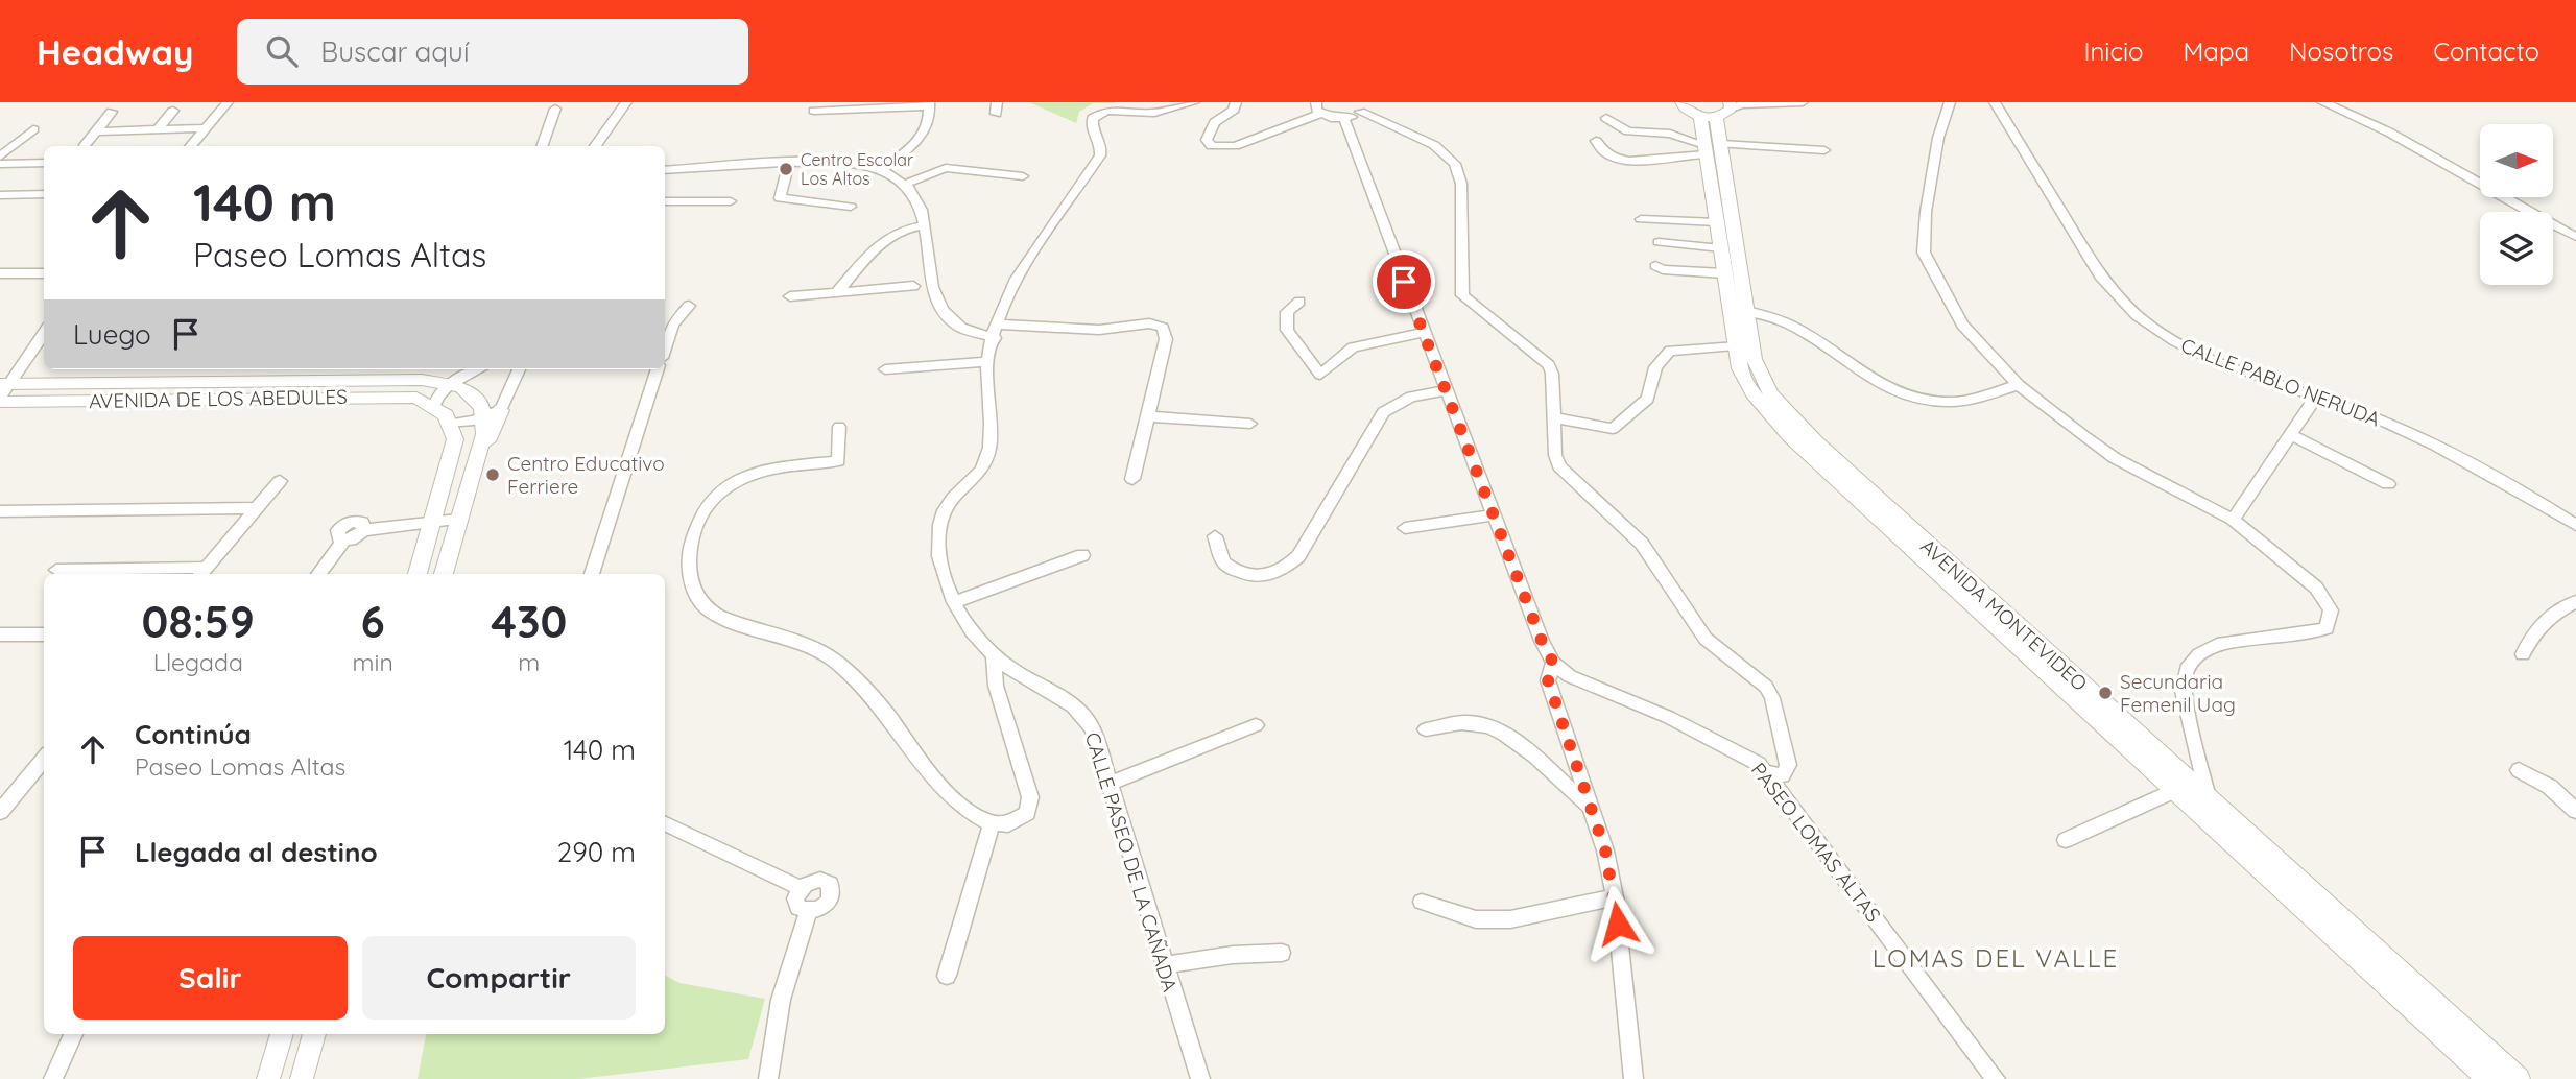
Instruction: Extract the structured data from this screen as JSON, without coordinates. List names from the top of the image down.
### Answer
{
  "streets": {
    "street": [
      "CALLE PABLO NERUDA",
      "AVENIDA DE LOS ABEDULES",
      "AVENIDA MONTEVIDEO",
      "PASEO LOMAS ALTAS",
      "CALLE PASEO DE LA CAÑADA"
    ]
  },
  "districts": ["LOMAS DEL VALLE"],
  "places": ["Centro Escolar Los Altos", "Centro Educativo Ferriere", "Secundaria Femenil Uag"],
  "north": "right",
  "page": {
    "header": "Headway",
    "search": "Buscar aquí",
    "nav": [
      "Inicio",
      "Mapa",
      "Nosotros",
      "Contacto"
    ],
    "turn": ["140 m", "Paseo Lomas Altas"],
    "then": "Luego",
    "eta": [
      "08:59",
      "Llegada",
      "6",
      "min",
      "430",
      "m"
    ],
    "list": [
      {
        "name": "Continúa",
        "note": "Paseo Lomas Altas",
        "value": "140 m"
      },
      {
        "name": "Llegada al destino",
        "value": "290 m"
      }
    ],
    "buttons": ["Salir", "Compartir"]
  }
}
